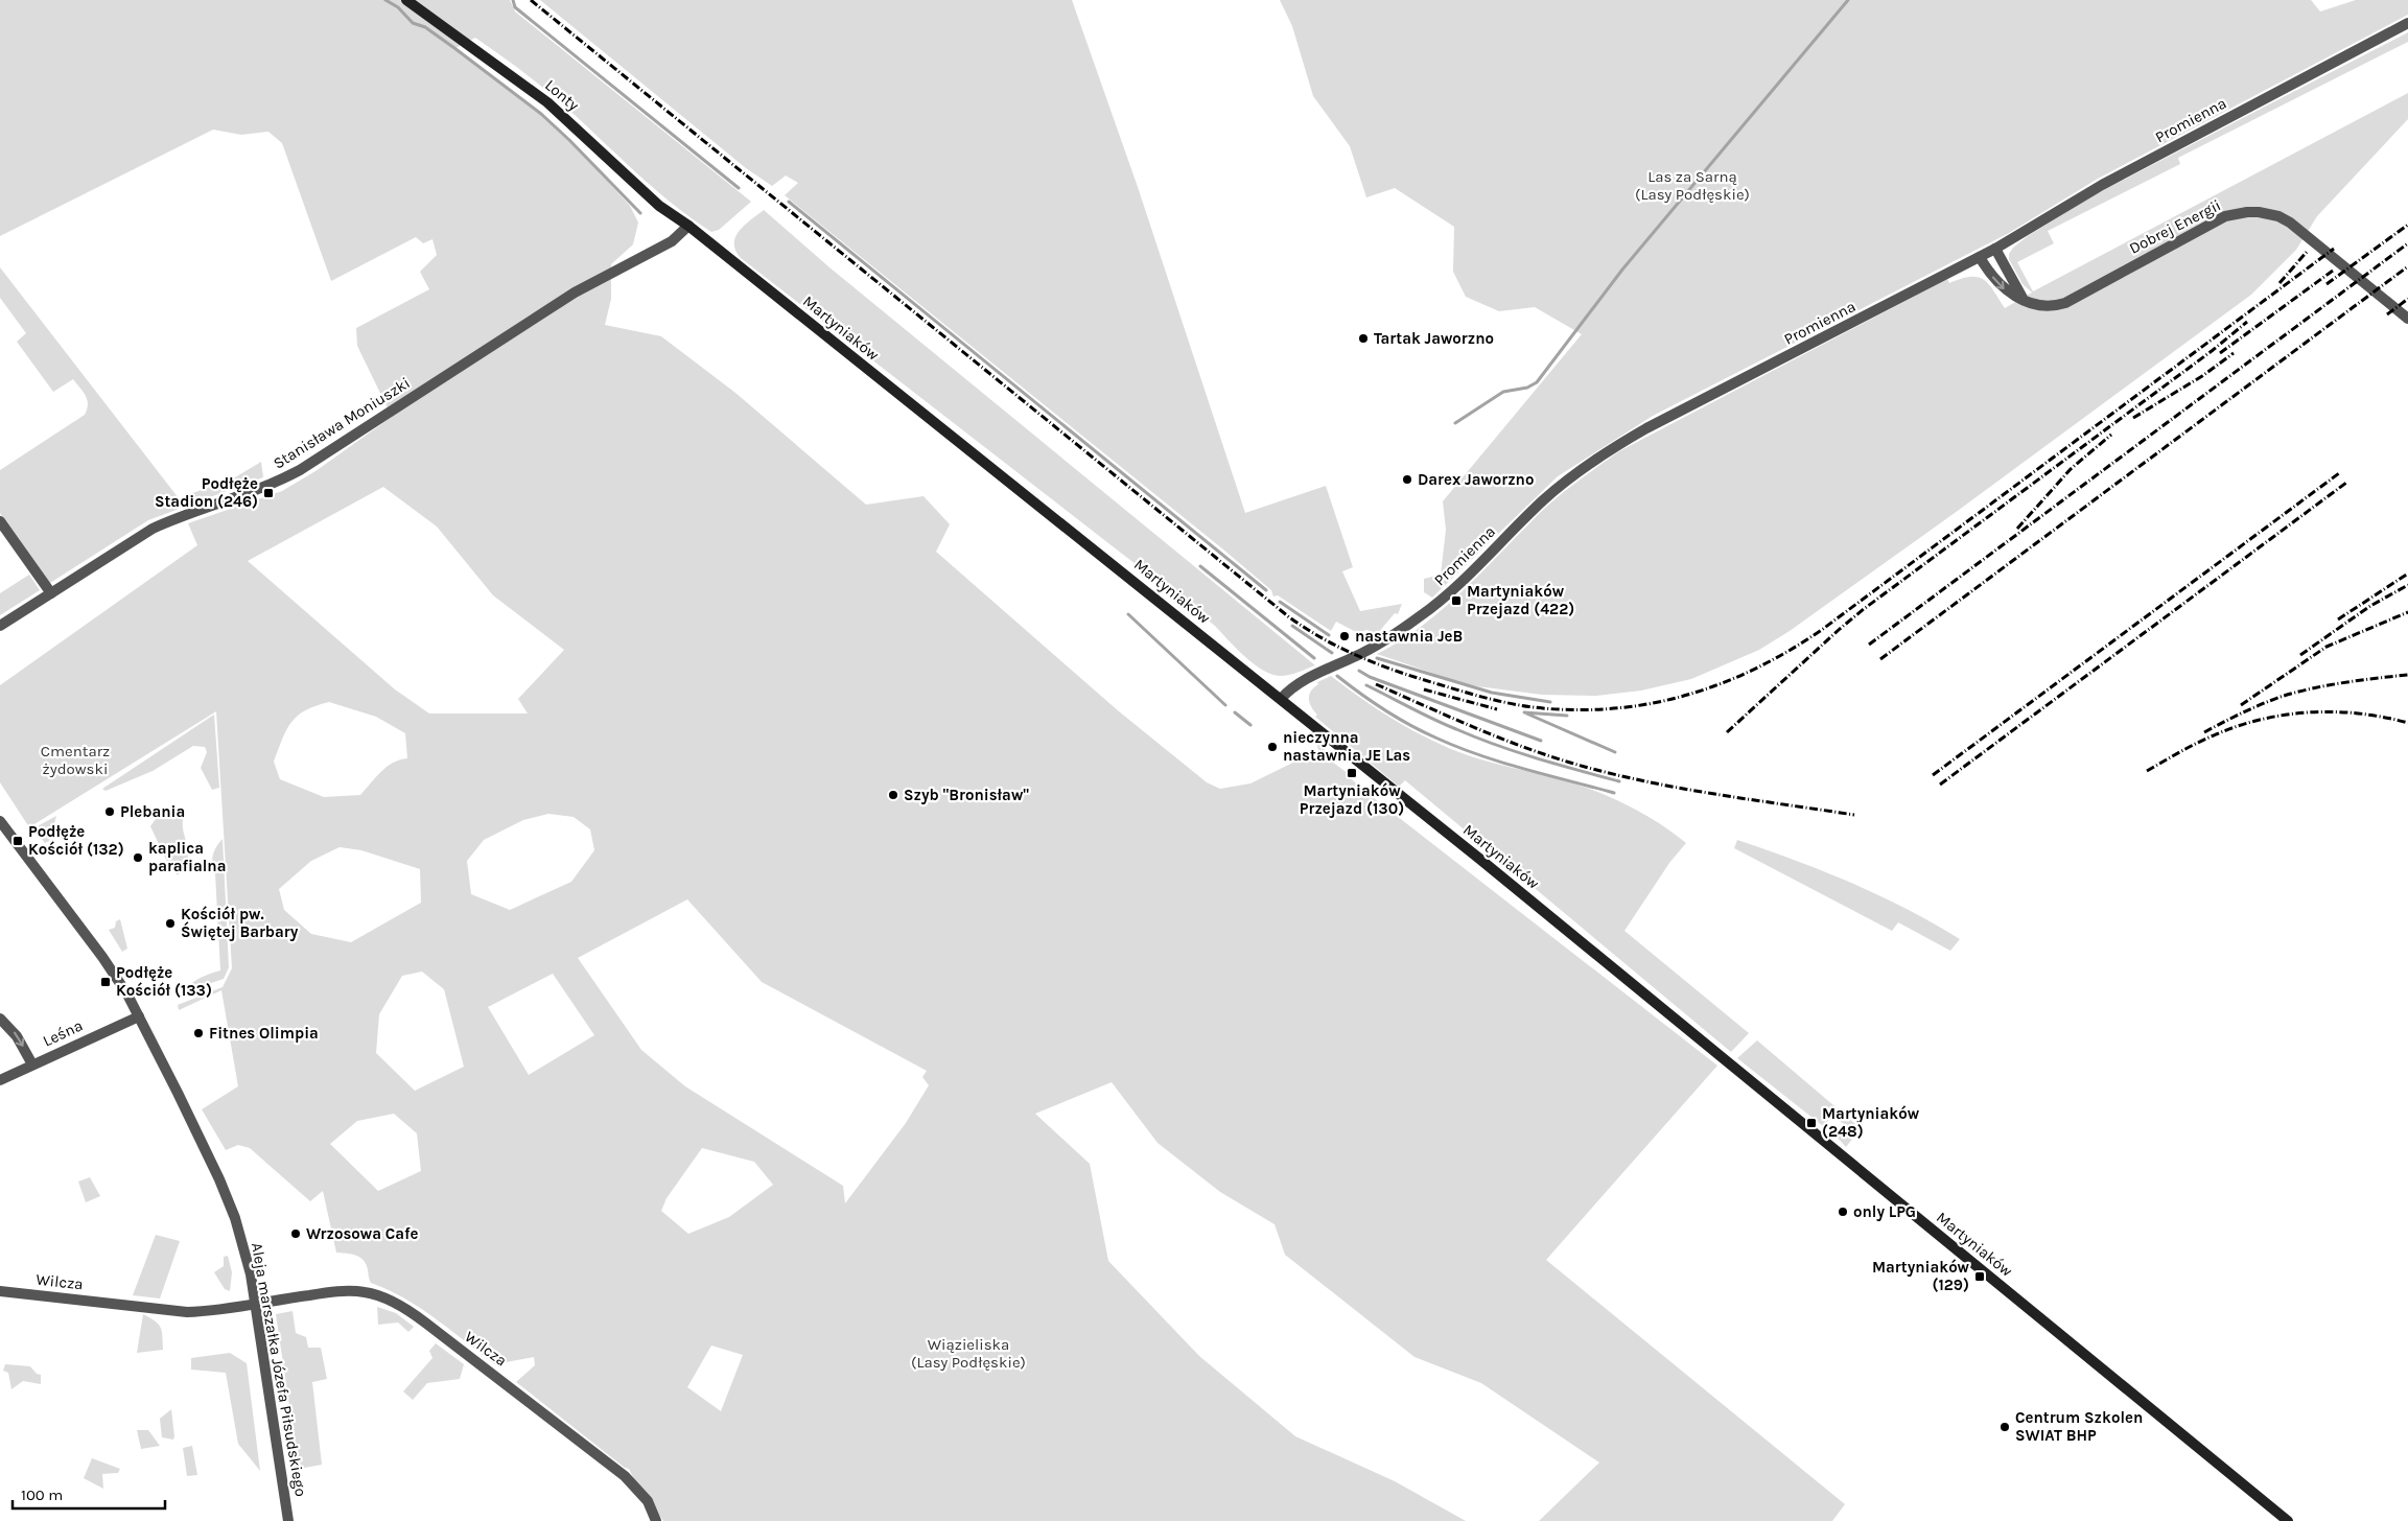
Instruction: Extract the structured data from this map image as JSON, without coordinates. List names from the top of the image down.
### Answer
{
  "streets": {
    "main road": ["Lonty", "Martyniaków"],
    "street": [
      "Promienna",
      "Dobrej Energii",
      "Stanisława Moniuszki",
      "Leśna",
      "Wilcza",
      "Aleja marszałka Józefa Piłsudskiego"
    ]
  },
  "crossings": [
    ["Lonty", "Martyniaków"],
    ["Lonty", "Stanisława Moniuszki"],
    ["Promienna", "Dobrej Energii"],
    ["Promienna", "Martyniaków"],
    ["Martyniaków", "Stanisława Moniuszki"],
    ["Leśna", "Aleja marszałka Józefa Piłsudskiego"],
    ["Wilcza", "Aleja marszałka Józefa Piłsudskiego"]
  ],
  "parks": ["Las za Sarną (Lasy Podłęskie)", "Cmentarz żydowski", "Wiązieliska (Lasy Podłęskie)"],
  "places": {
    "other": [
      "Tartak Jaworzno",
      "Darex Jaworzno",
      "nastawnia JeB",
      "nieczynna nastawnia JE Las",
      "Szyb \"Bronisław\"",
      "Plebania",
      "kaplica parafialna",
      "Kościół pw. Świętej Barbary",
      "Fitnes Olimpia",
      "only LPG",
      "Wrzosowa Cafe",
      "Centrum Szkolen SWIAT BHP"
    ],
    "transit": [
      "Podłęże Stadion (246)",
      "Martyniaków Przejazd (422)",
      "Martyniaków Przejazd (130)",
      "Podłęże Kościół (132)",
      "Podłęże Kościół (133)",
      "Martyniaków (248)",
      "Martyniaków (129)"
    ]
  },
  "scale_bar": "100 m"
}
